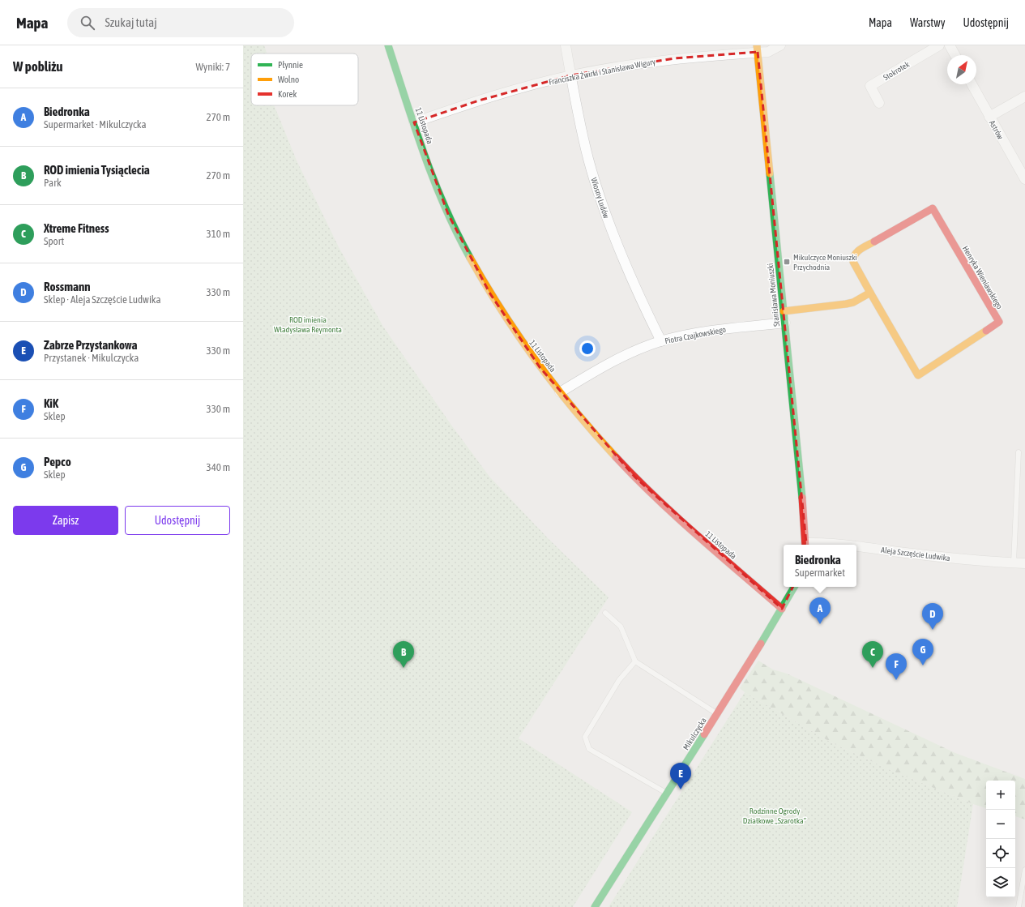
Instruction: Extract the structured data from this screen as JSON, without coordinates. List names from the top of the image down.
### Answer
{
  "streets": {
    "street": [
      "Stokrotek",
      "Franciszka Żwirki i Stanisława Wigury",
      "11 Listopada",
      "Astrów",
      "Wiosny Ludów",
      "Henryka Wieniawskiego",
      "Stanisława Moniuszki",
      "Piotra Czajkowskiego",
      "Aleja Szczęście Ludwika",
      "Mikulczycka"
    ]
  },
  "crossings": [
    ["Franciszka Żwirki i Stanisława Wigury", "11 Listopada"],
    ["Franciszka Żwirki i Stanisława Wigury", "Wiosny Ludów"],
    ["Franciszka Żwirki i Stanisława Wigury", "Stanisława Moniuszki"],
    ["11 Listopada", "Piotra Czajkowskiego"],
    ["11 Listopada", "Mikulczycka"],
    ["Wiosny Ludów", "Piotra Czajkowskiego"],
    ["Stanisława Moniuszki", "Piotra Czajkowskiego"]
  ],
  "parks": ["ROD imienia Władysława Reymonta", "Rodzinne Ogrody Działkowe „Szarotka”"],
  "places": {
    "transit": ["Mikulczyce Moniuszki Przychodnia"]
  },
  "legend": ["Płynnie", "Wolno", "Korek"],
  "north": "top right",
  "page": {
    "header": "Mapa",
    "search": "Szukaj tutaj",
    "nav": ["Mapa", "Warstwy", "Udostępnij"],
    "heading": ["W pobliżu", "Wyniki: 7"],
    "list": [
      {
        "mark": "A",
        "name": "Biedronka",
        "note": "Supermarket · Mikulczycka",
        "value": "270 m"
      },
      {
        "mark": "B",
        "name": "ROD imienia Tysiąclecia",
        "note": "Park",
        "value": "270 m"
      },
      {
        "mark": "C",
        "name": "Xtreme Fitness",
        "note": "Sport",
        "value": "310 m"
      },
      {
        "mark": "D",
        "name": "Rossmann",
        "note": "Sklep · Aleja Szczęście Ludwika",
        "value": "330 m"
      },
      {
        "mark": "E",
        "name": "Zabrze Przystankowa",
        "note": "Przystanek · Mikulczycka",
        "value": "330 m"
      },
      {
        "mark": "F",
        "name": "KiK",
        "note": "Sklep",
        "value": "330 m"
      },
      {
        "mark": "G",
        "name": "Pepco",
        "note": "Sklep",
        "value": "340 m"
      }
    ],
    "buttons": ["Zapisz", "Udostępnij"],
    "popup": ["Biedronka", "Supermarket"],
    "pins": [
      "A",
      "D",
      "G",
      "B",
      "C",
      "F",
      "E"
    ],
    "map_buttons": ["+", "−"]
  }
}
